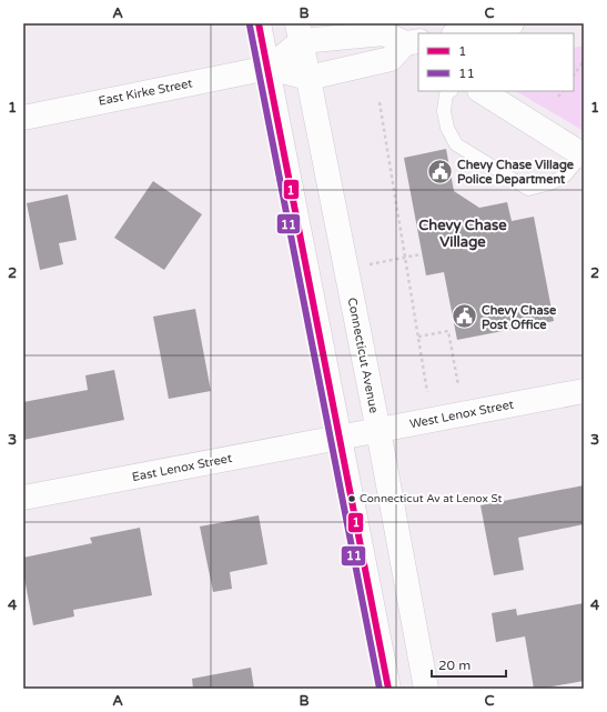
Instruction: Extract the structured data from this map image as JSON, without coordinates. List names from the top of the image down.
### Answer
{
  "streets": {
    "main road": [
      "East Kirke Street",
      "Connecticut Avenue",
      "West Lenox Street",
      "East Lenox Street"
    ]
  },
  "crossings": [
    ["Connecticut Avenue", "West Lenox Street"],
    ["West Lenox Street", "East Lenox Street"]
  ],
  "districts": ["Chevy Chase Village"],
  "places": {
    "public building": ["Chevy Chase Village Police Department", "Chevy Chase Post Office"],
    "other": ["Connecticut Av at Lenox St"]
  },
  "lines": ["transit line 1", "transit line 11"],
  "legend": ["1", "11"],
  "scale_bar": "20 m",
  "grid": {
    "columns": ["A", "B", "C"],
    "rows": [
      "1",
      "2",
      "3",
      "4"
    ]
  }
}
